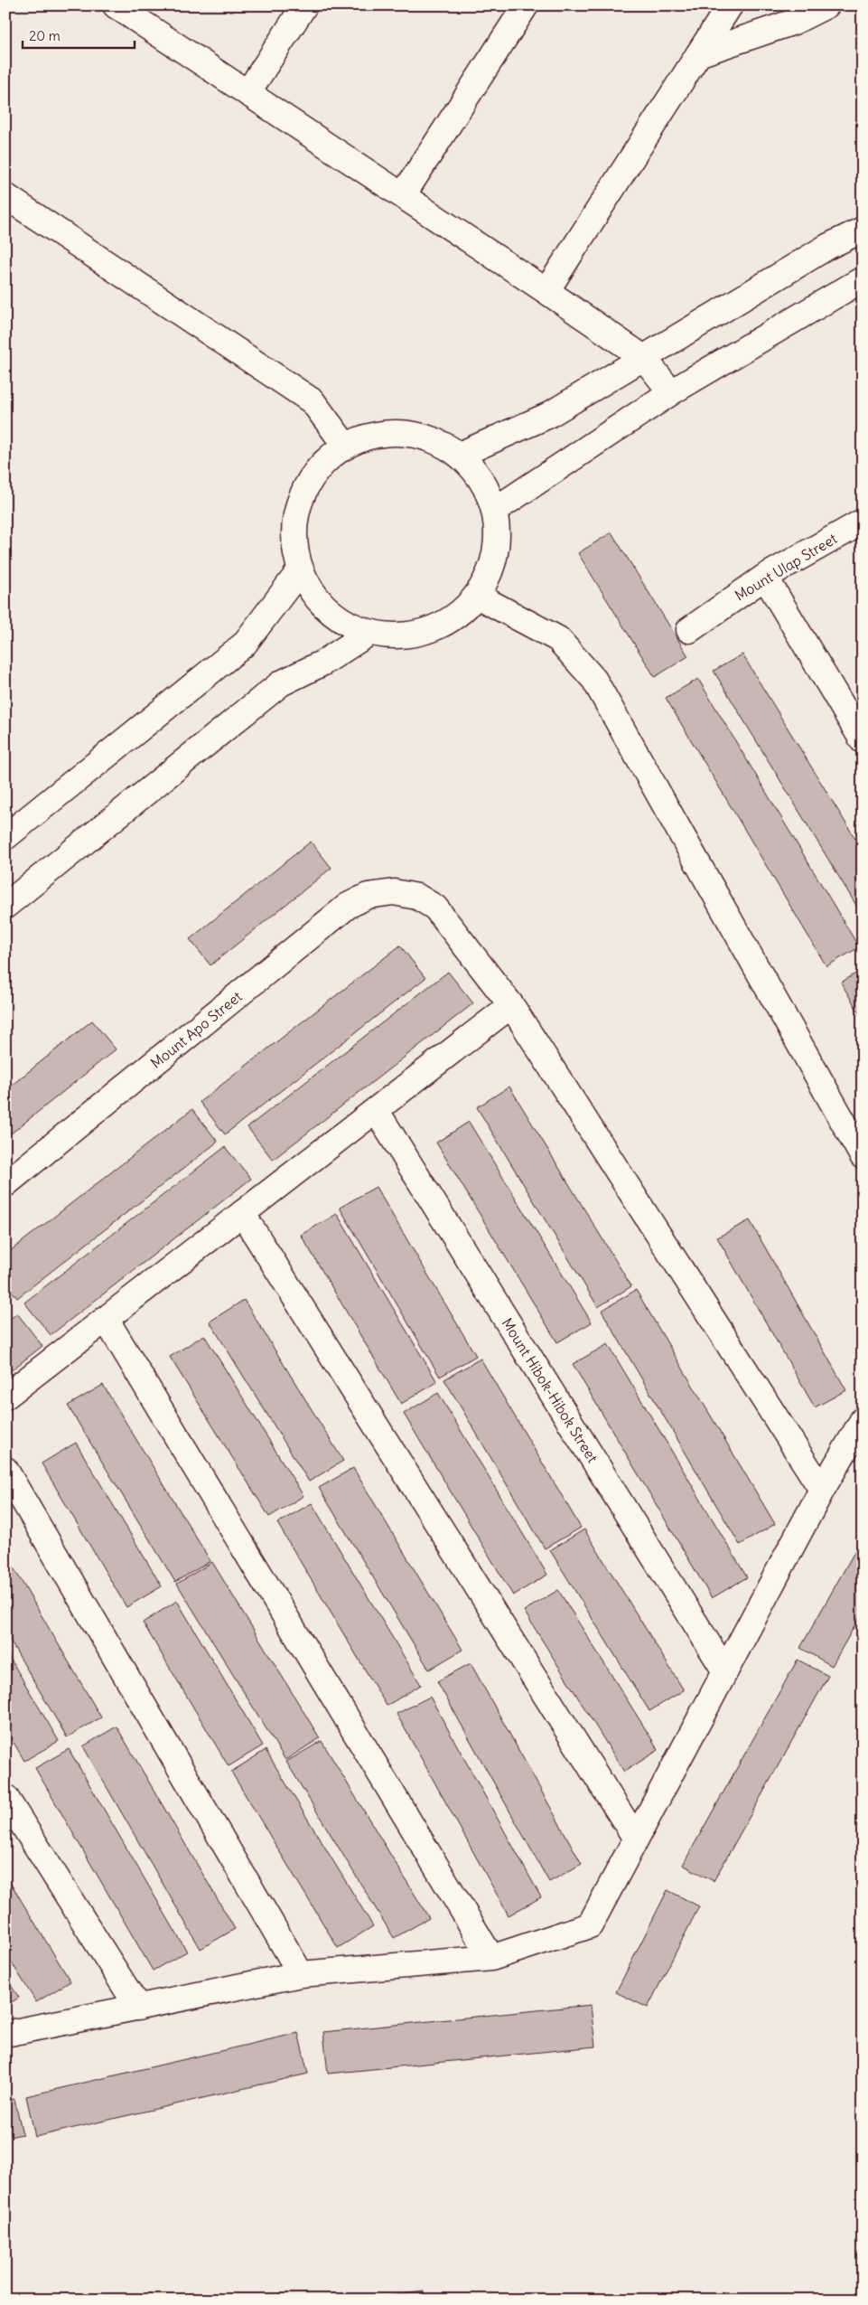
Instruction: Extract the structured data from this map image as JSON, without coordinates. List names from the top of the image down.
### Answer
{
  "streets": {
    "street": ["Mount Ulap Street", "Mount Apo Street", "Mount Hibok-Hibok Street"]
  },
  "scale_bar": "20 m"
}
